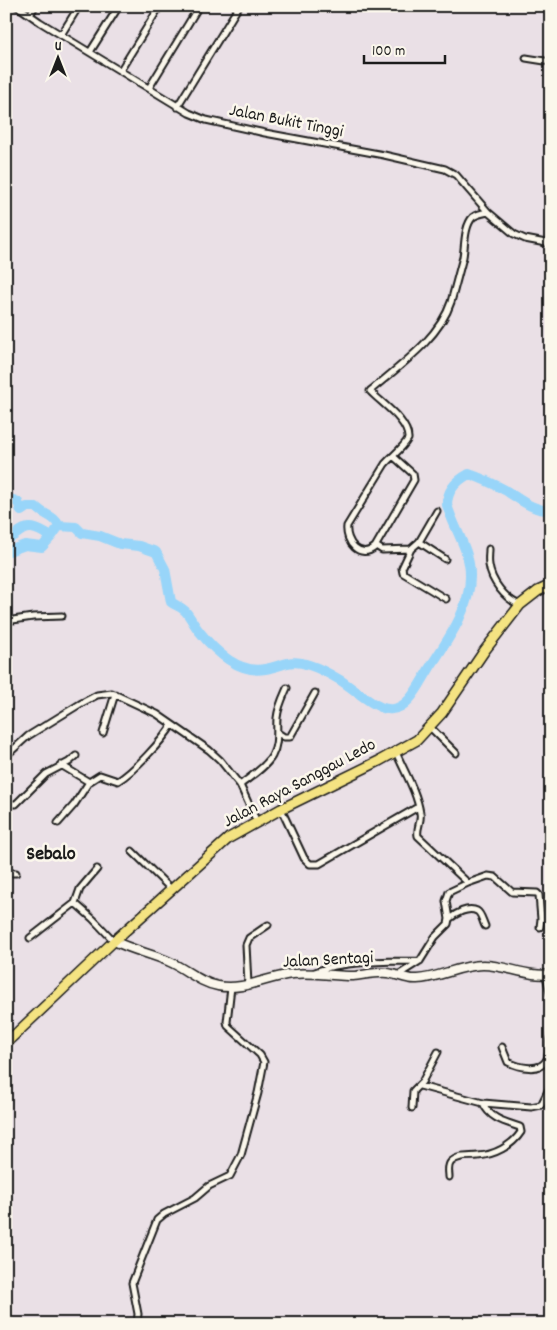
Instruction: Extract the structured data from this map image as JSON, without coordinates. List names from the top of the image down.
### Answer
{
  "streets": {
    "highway": ["Jalan Raya Sanggau Ledo"],
    "main road": ["Jalan Sentagi"],
    "street": ["Jalan Bukit Tinggi"]
  },
  "crossings": [
    ["Jalan Raya Sanggau Ledo", "Jalan Sentagi"]
  ],
  "districts": ["Sebalo"],
  "scale_bar": "100 m",
  "north": "top"
}
